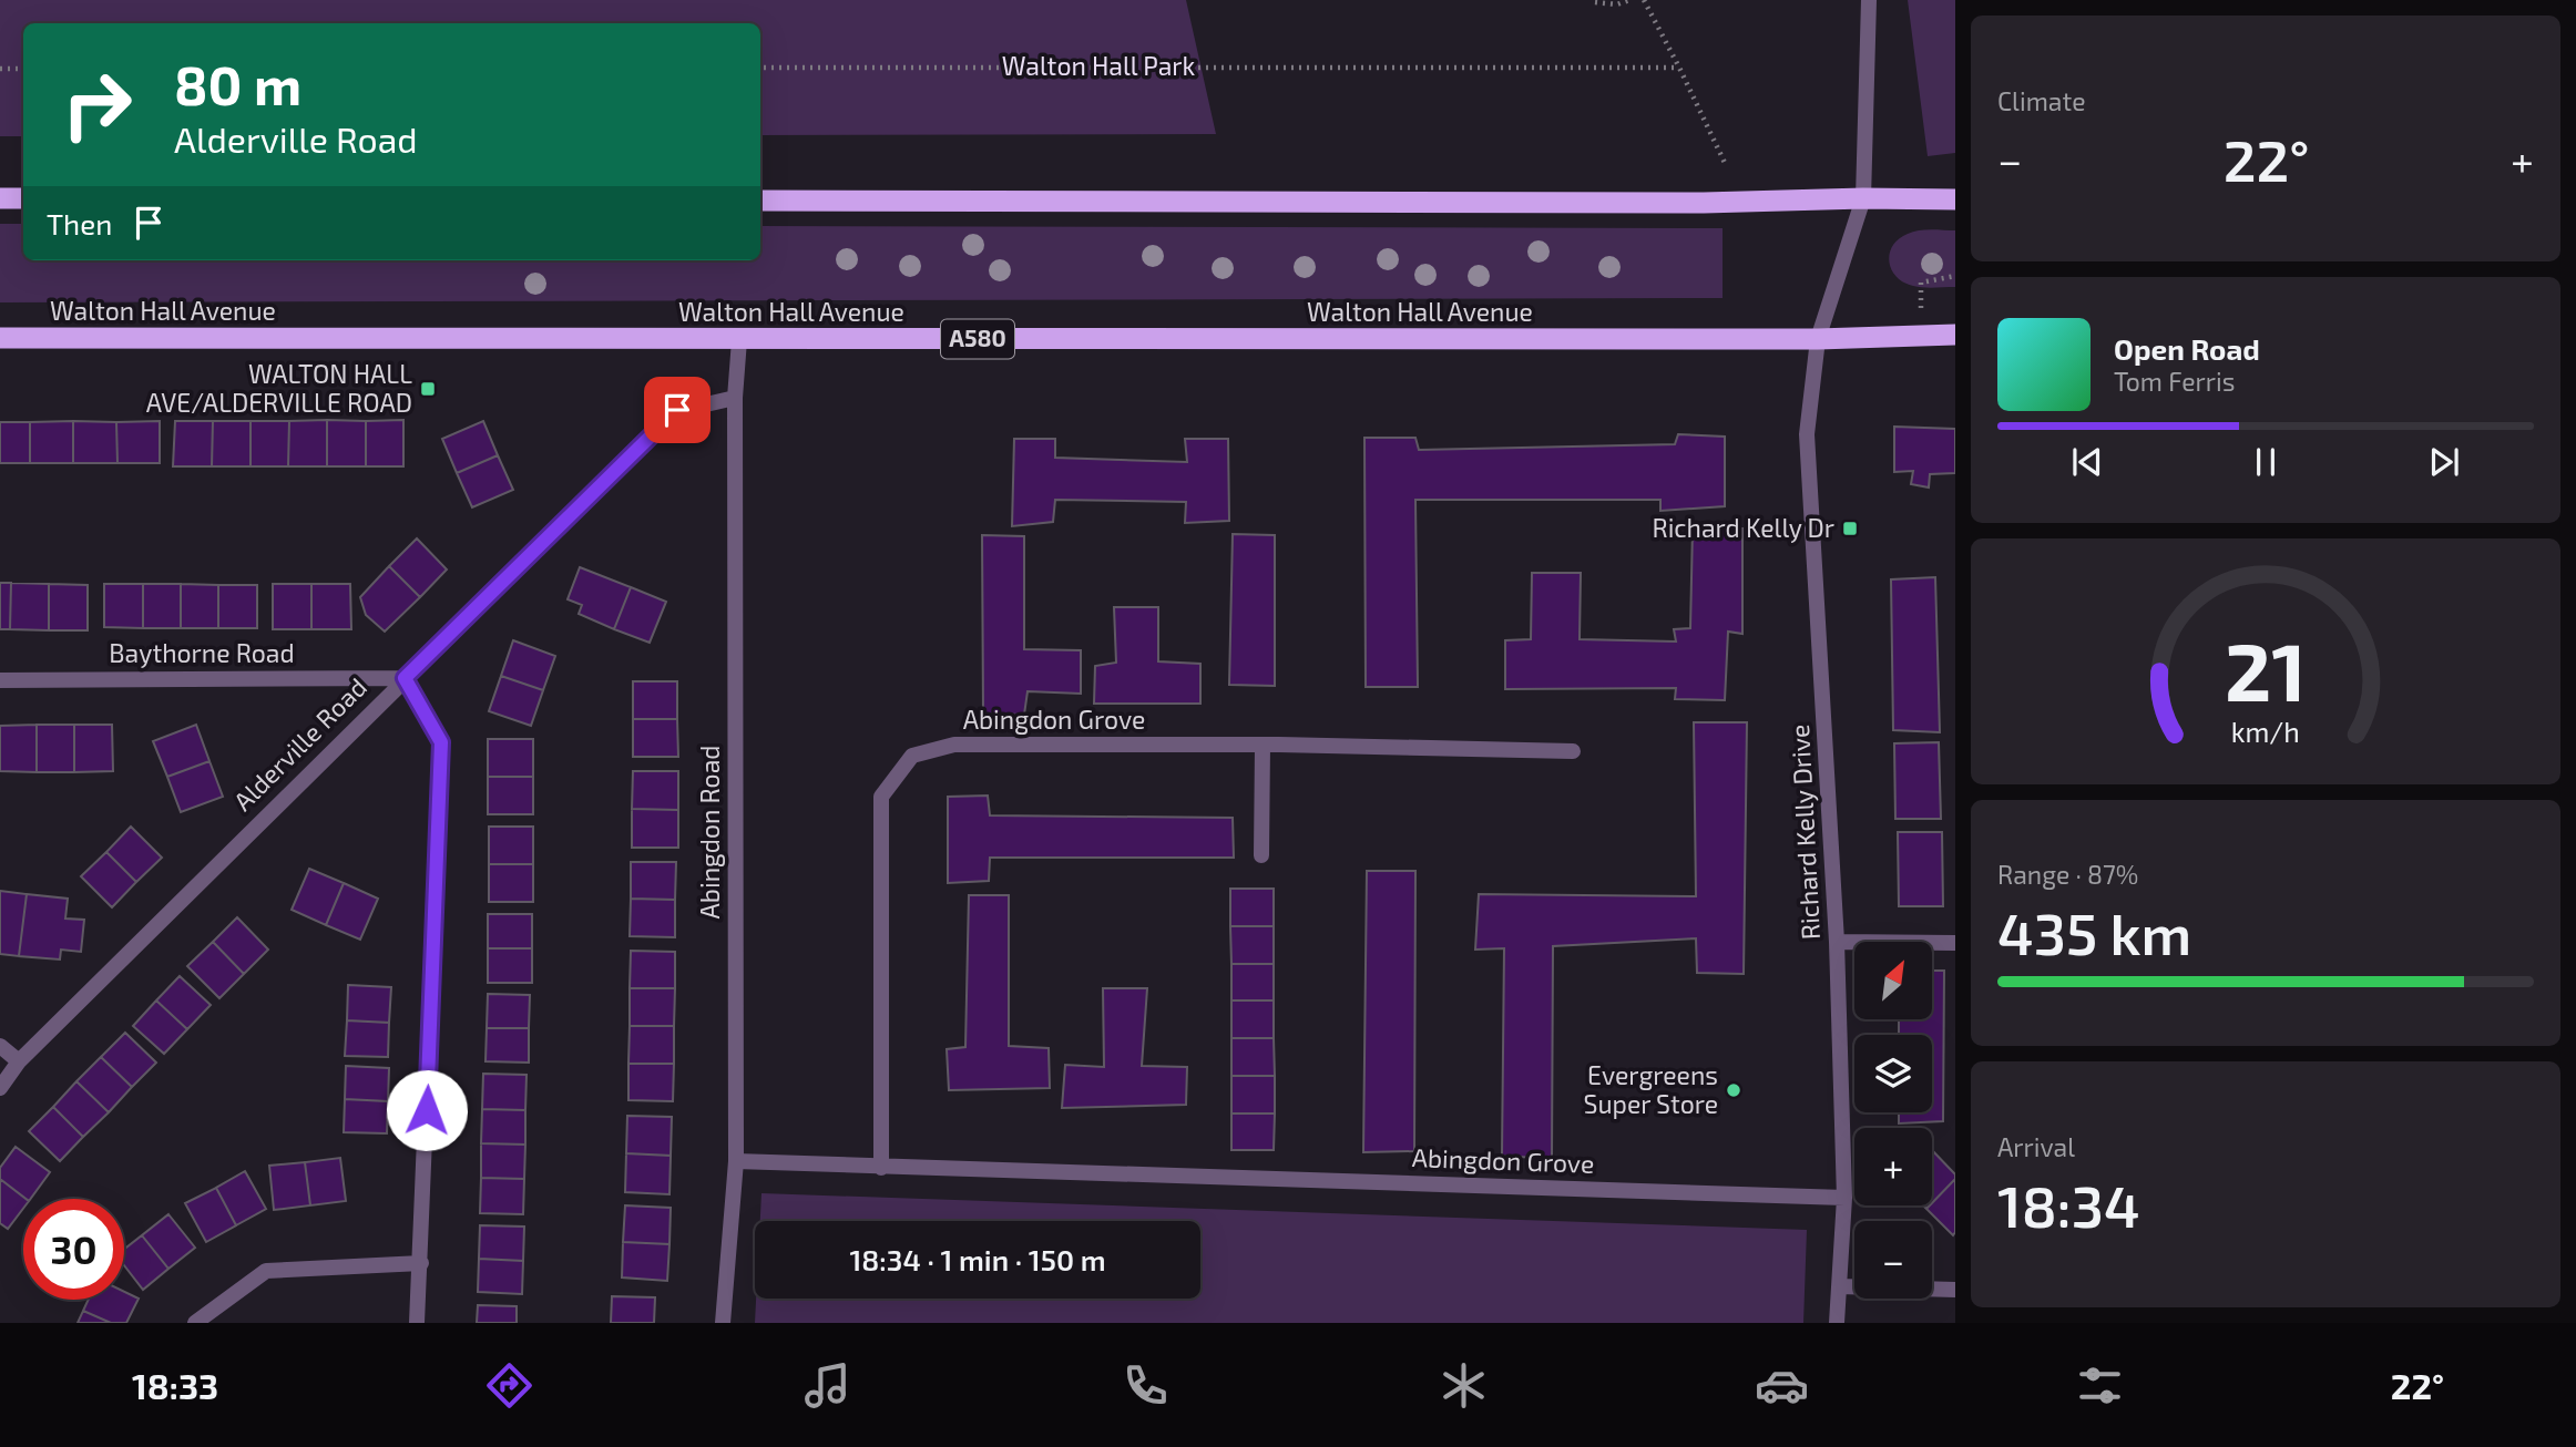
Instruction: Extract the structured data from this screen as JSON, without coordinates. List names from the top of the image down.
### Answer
{
  "streets": {
    "highway": ["Walton Hall Avenue", "A580"],
    "street": [
      "Baythorne Road",
      "Abingdon Grove",
      "Alderville Road",
      "Abingdon Road",
      "Richard Kelly Drive"
    ]
  },
  "crossings": [
    ["Walton Hall Avenue", "Abingdon Road"],
    ["Walton Hall Avenue", "Richard Kelly Drive"],
    ["Baythorne Road", "Alderville Road"],
    ["Abingdon Grove", "Abingdon Road"],
    ["Abingdon Grove", "Richard Kelly Drive"],
    ["Alderville Road", "Abingdon Road"]
  ],
  "parks": ["Walton Hall Park"],
  "places": {
    "transit": ["WALTON HALL AVE/ALDERVILLE ROAD", "Richard Kelly Dr"],
    "other": ["Evergreens Super Store"]
  },
  "north": "top right",
  "page": {
    "tile": [
      "Climate",
      ["Range · 87%", "435 km"],
      ["Arrival", "18:34"]
    ],
    "turn": ["80 m", "Alderville Road"],
    "heat": ["−", "22°", "+"],
    "then": "Then",
    "song": ["Open Road", "Tom Ferris"],
    "map_buttons": ["+", "−"],
    "limit": "30",
    "trip": "18:34 · 1 min · 150 m",
    "tabs": ["18:33", "22°"],
    "gauge": ["21", "km/h"]
  }
}
